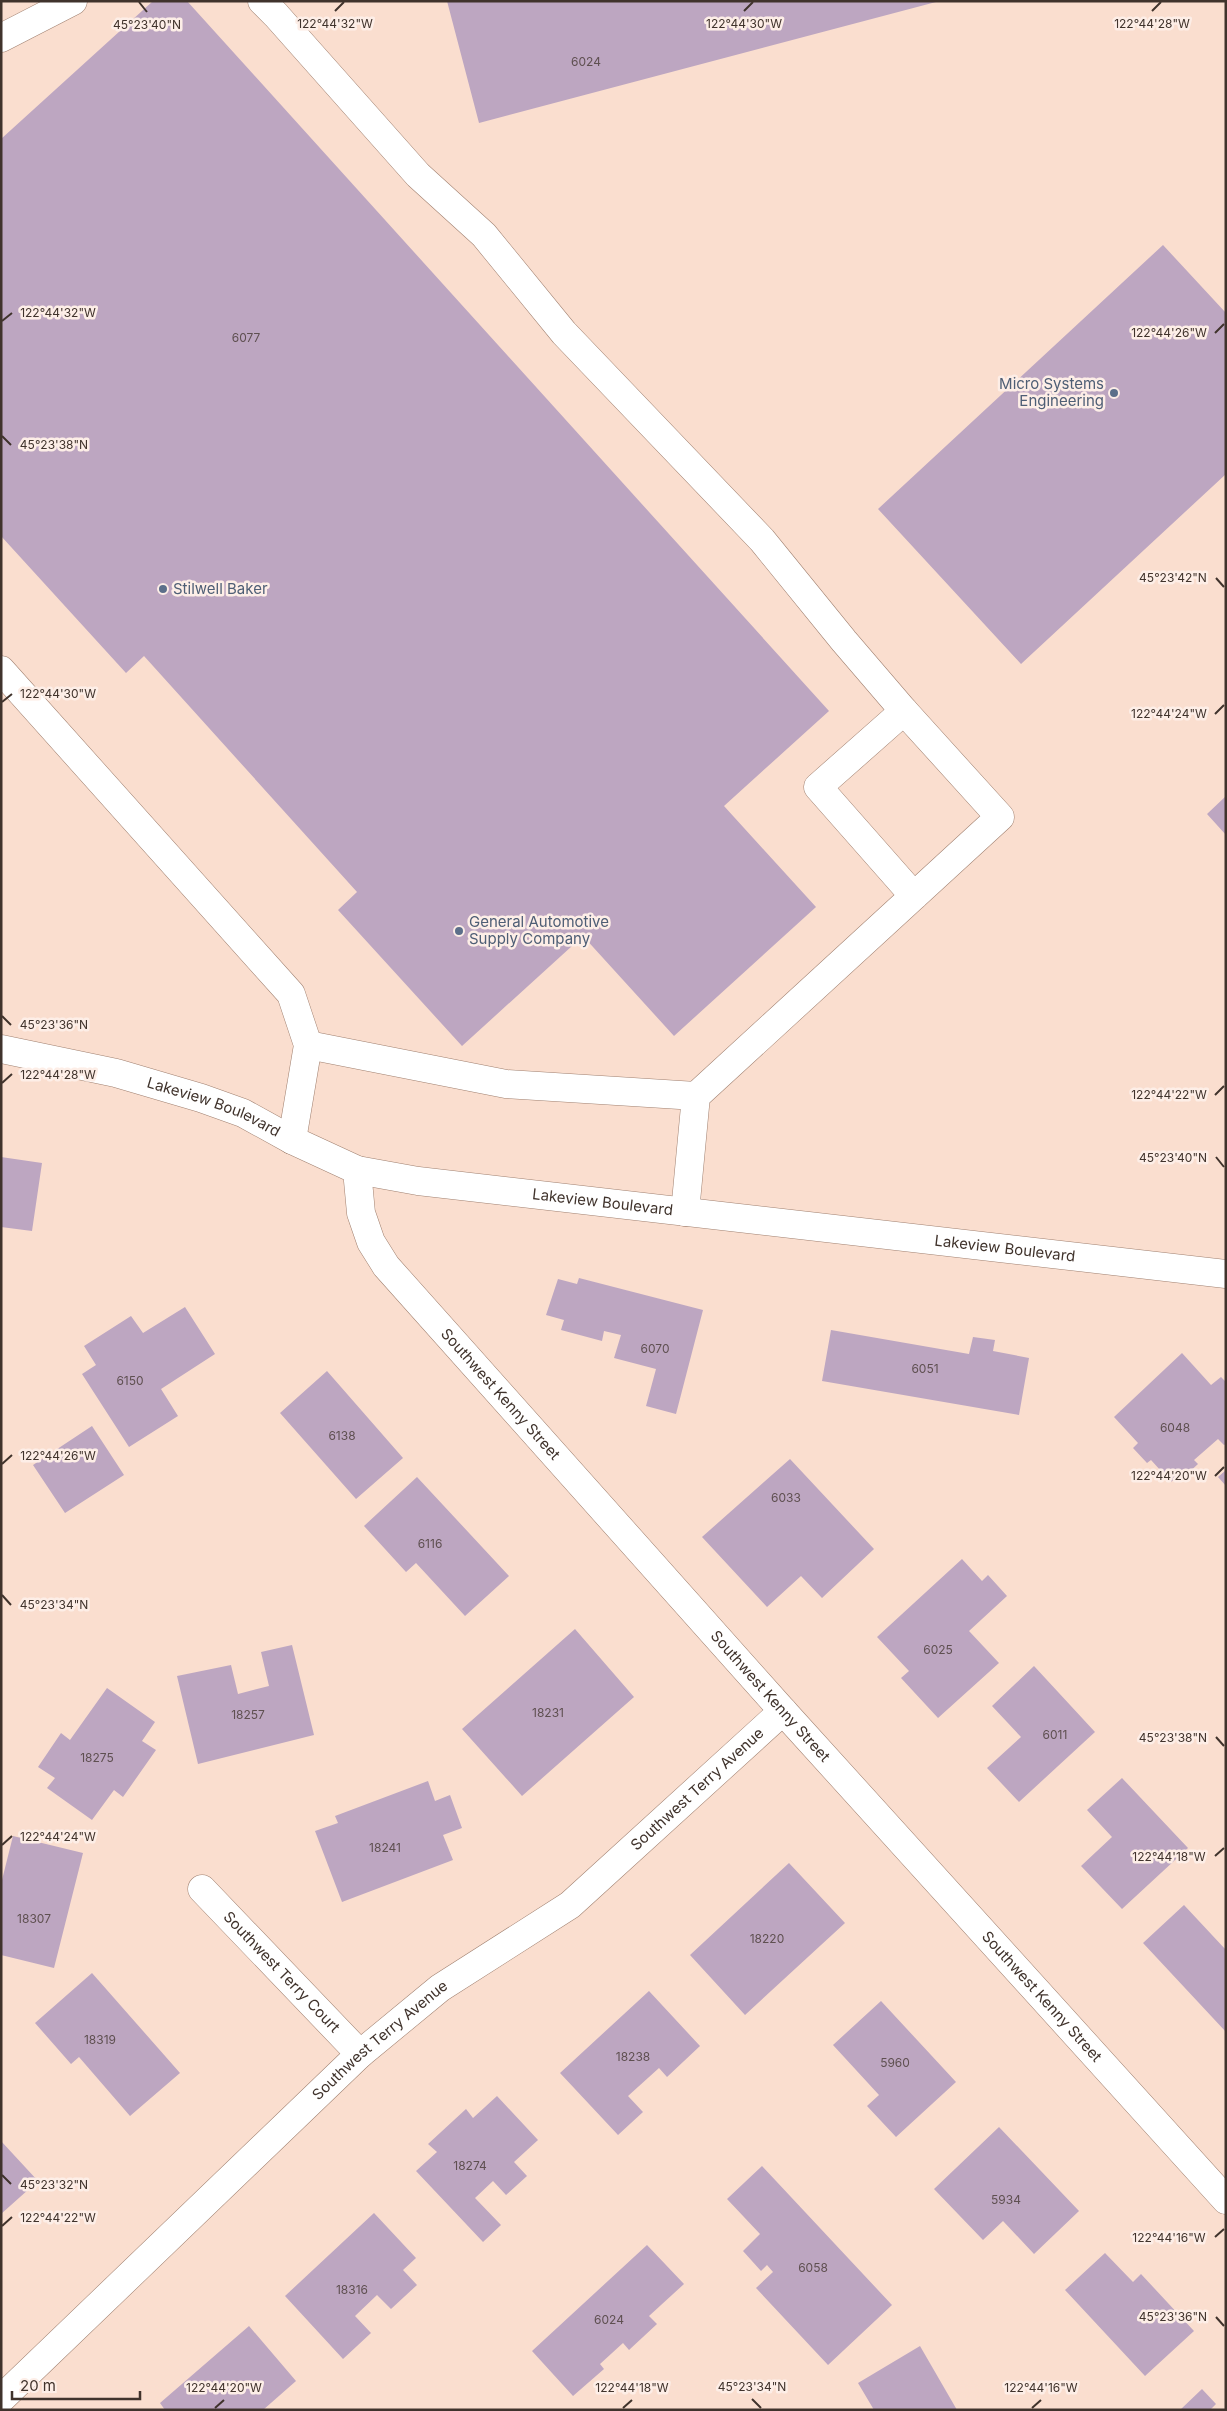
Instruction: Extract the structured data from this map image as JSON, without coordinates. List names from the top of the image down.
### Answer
{
  "streets": {
    "street": [
      "Lakeview Boulevard",
      "Southwest Kenny Street",
      "Southwest Terry Avenue",
      "Southwest Terry Court"
    ]
  },
  "crossings": [
    ["Lakeview Boulevard", "Southwest Kenny Street"],
    ["Southwest Kenny Street", "Southwest Terry Avenue"],
    ["Southwest Terry Avenue", "Southwest Terry Court"]
  ],
  "places": ["Micro Systems Engineering", "Stilwell Baker", "General Automotive Supply Company"],
  "house_numbers": [
    "6024",
    "6077",
    "6070",
    "6051",
    "6150",
    "6048",
    "6138",
    "6033",
    "6116",
    "6025",
    "18231",
    "18257",
    "6011",
    "18275",
    "18241",
    "18307",
    "18220",
    "18319",
    "18238",
    "5960",
    "18274",
    "5934",
    "6058",
    "18316",
    "6024"
  ],
  "scale_bar": "20 m",
  "coordinates": [
    "122°44'32\"W",
    "122°44'30\"W",
    "122°44'28\"W",
    "45°23'40\"N",
    "122°44'26\"W",
    "45°23'38\"N",
    "45°23'42\"N",
    "122°44'24\"W",
    "45°23'36\"N",
    "122°44'22\"W",
    "122°44'20\"W",
    "45°23'34\"N",
    "122°44'18\"W",
    "45°23'32\"N",
    "122°44'16\"W"
  ]
}
